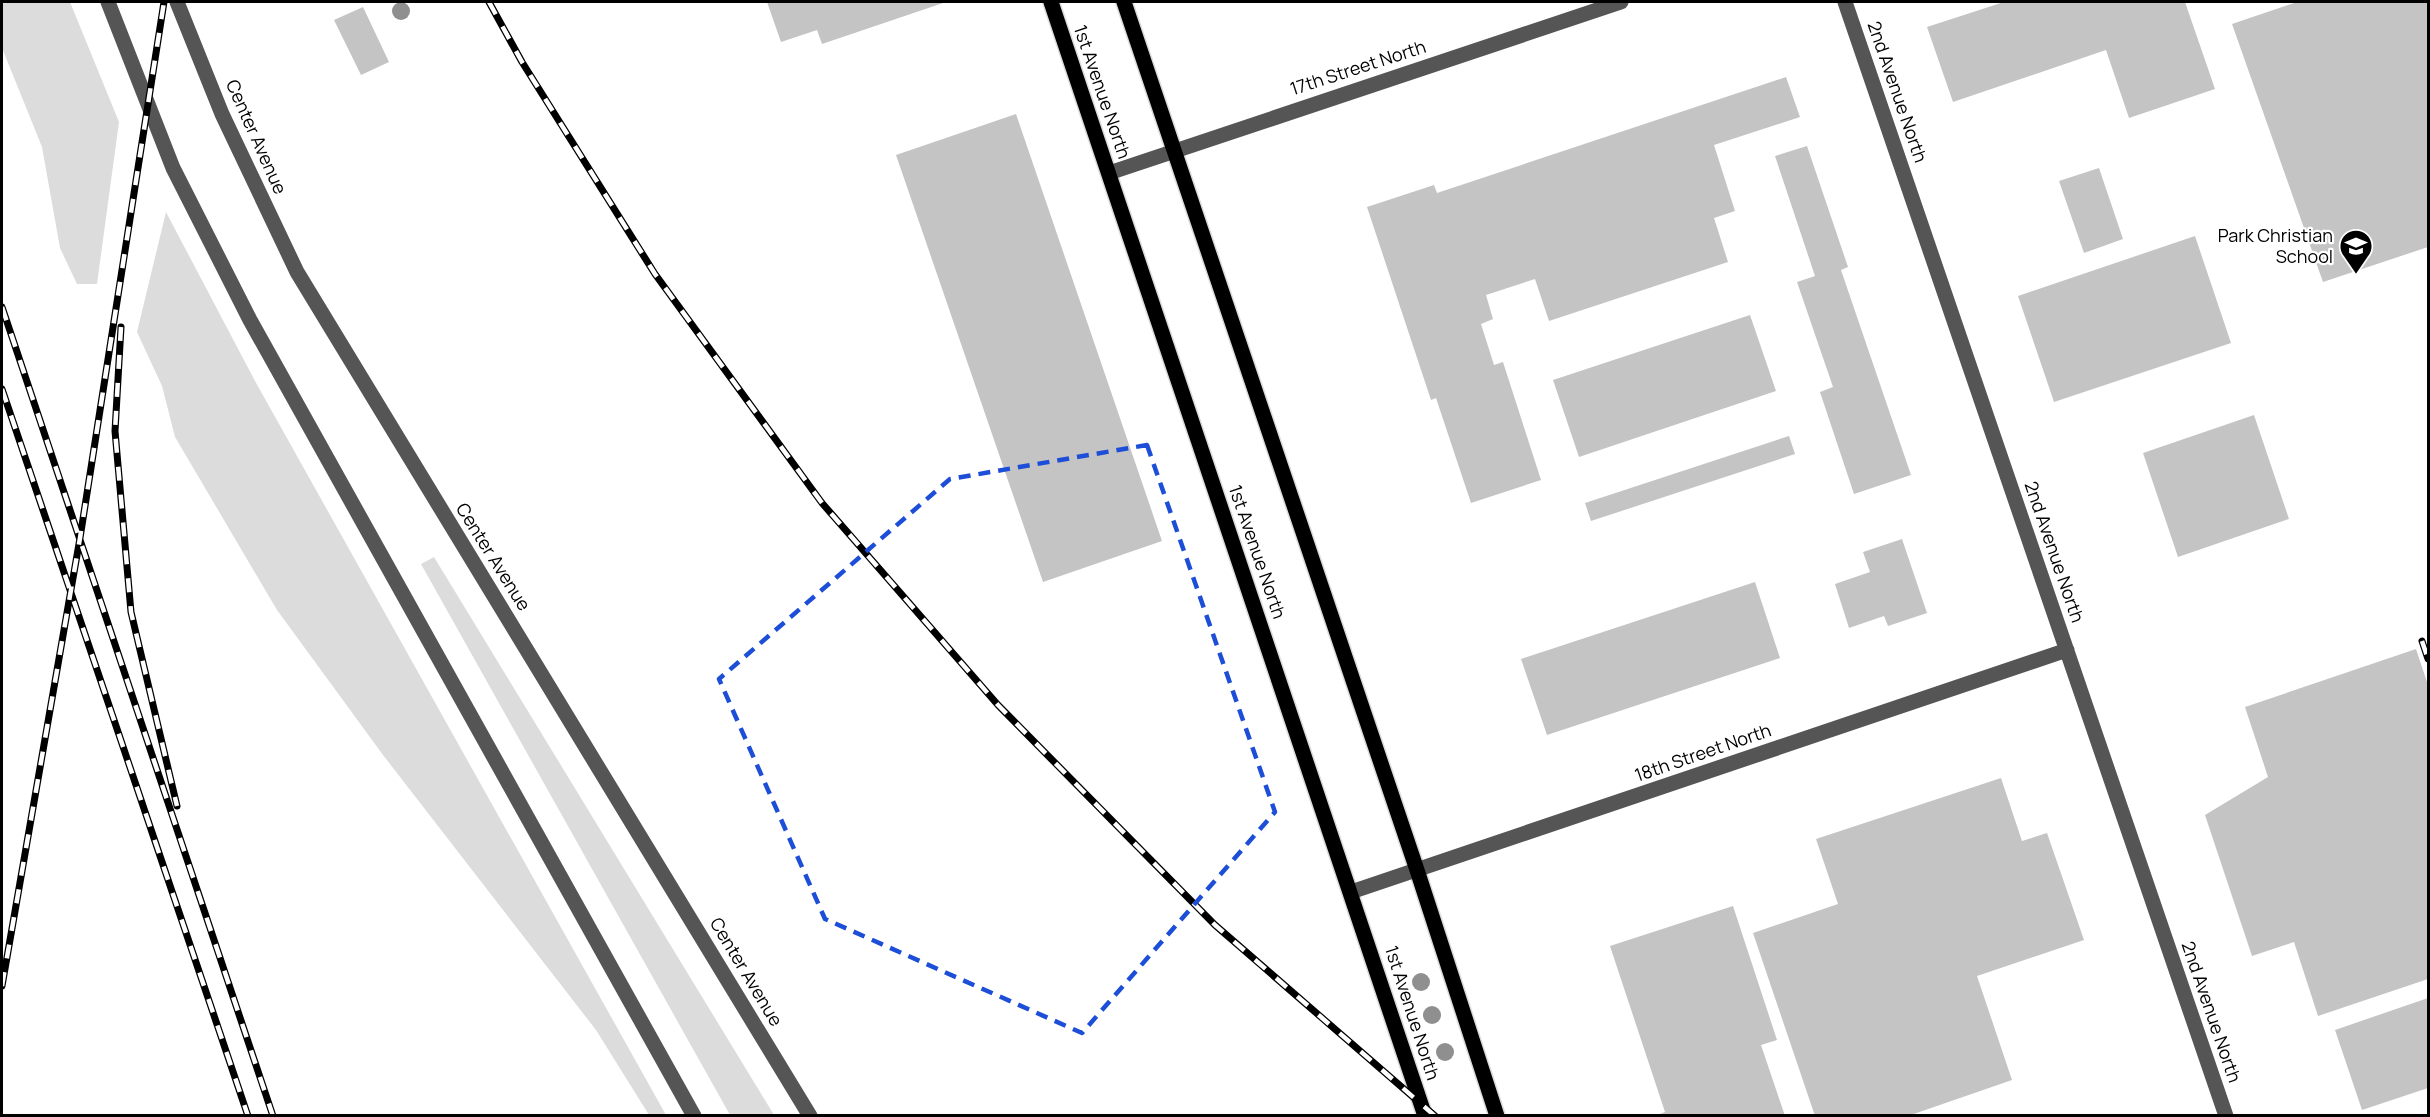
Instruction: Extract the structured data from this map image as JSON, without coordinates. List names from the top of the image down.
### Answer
{
  "streets": {
    "main road": ["1st Avenue North"],
    "street": [
      "17th Street North",
      "2nd Avenue North",
      "Center Avenue",
      "18th Street North"
    ]
  },
  "crossings": [
    ["17th Street North", "1st Avenue North"],
    ["1st Avenue North", "18th Street North"],
    ["2nd Avenue North", "18th Street North"]
  ],
  "places": {
    "school or university": ["Park Christian School"]
  }
}
